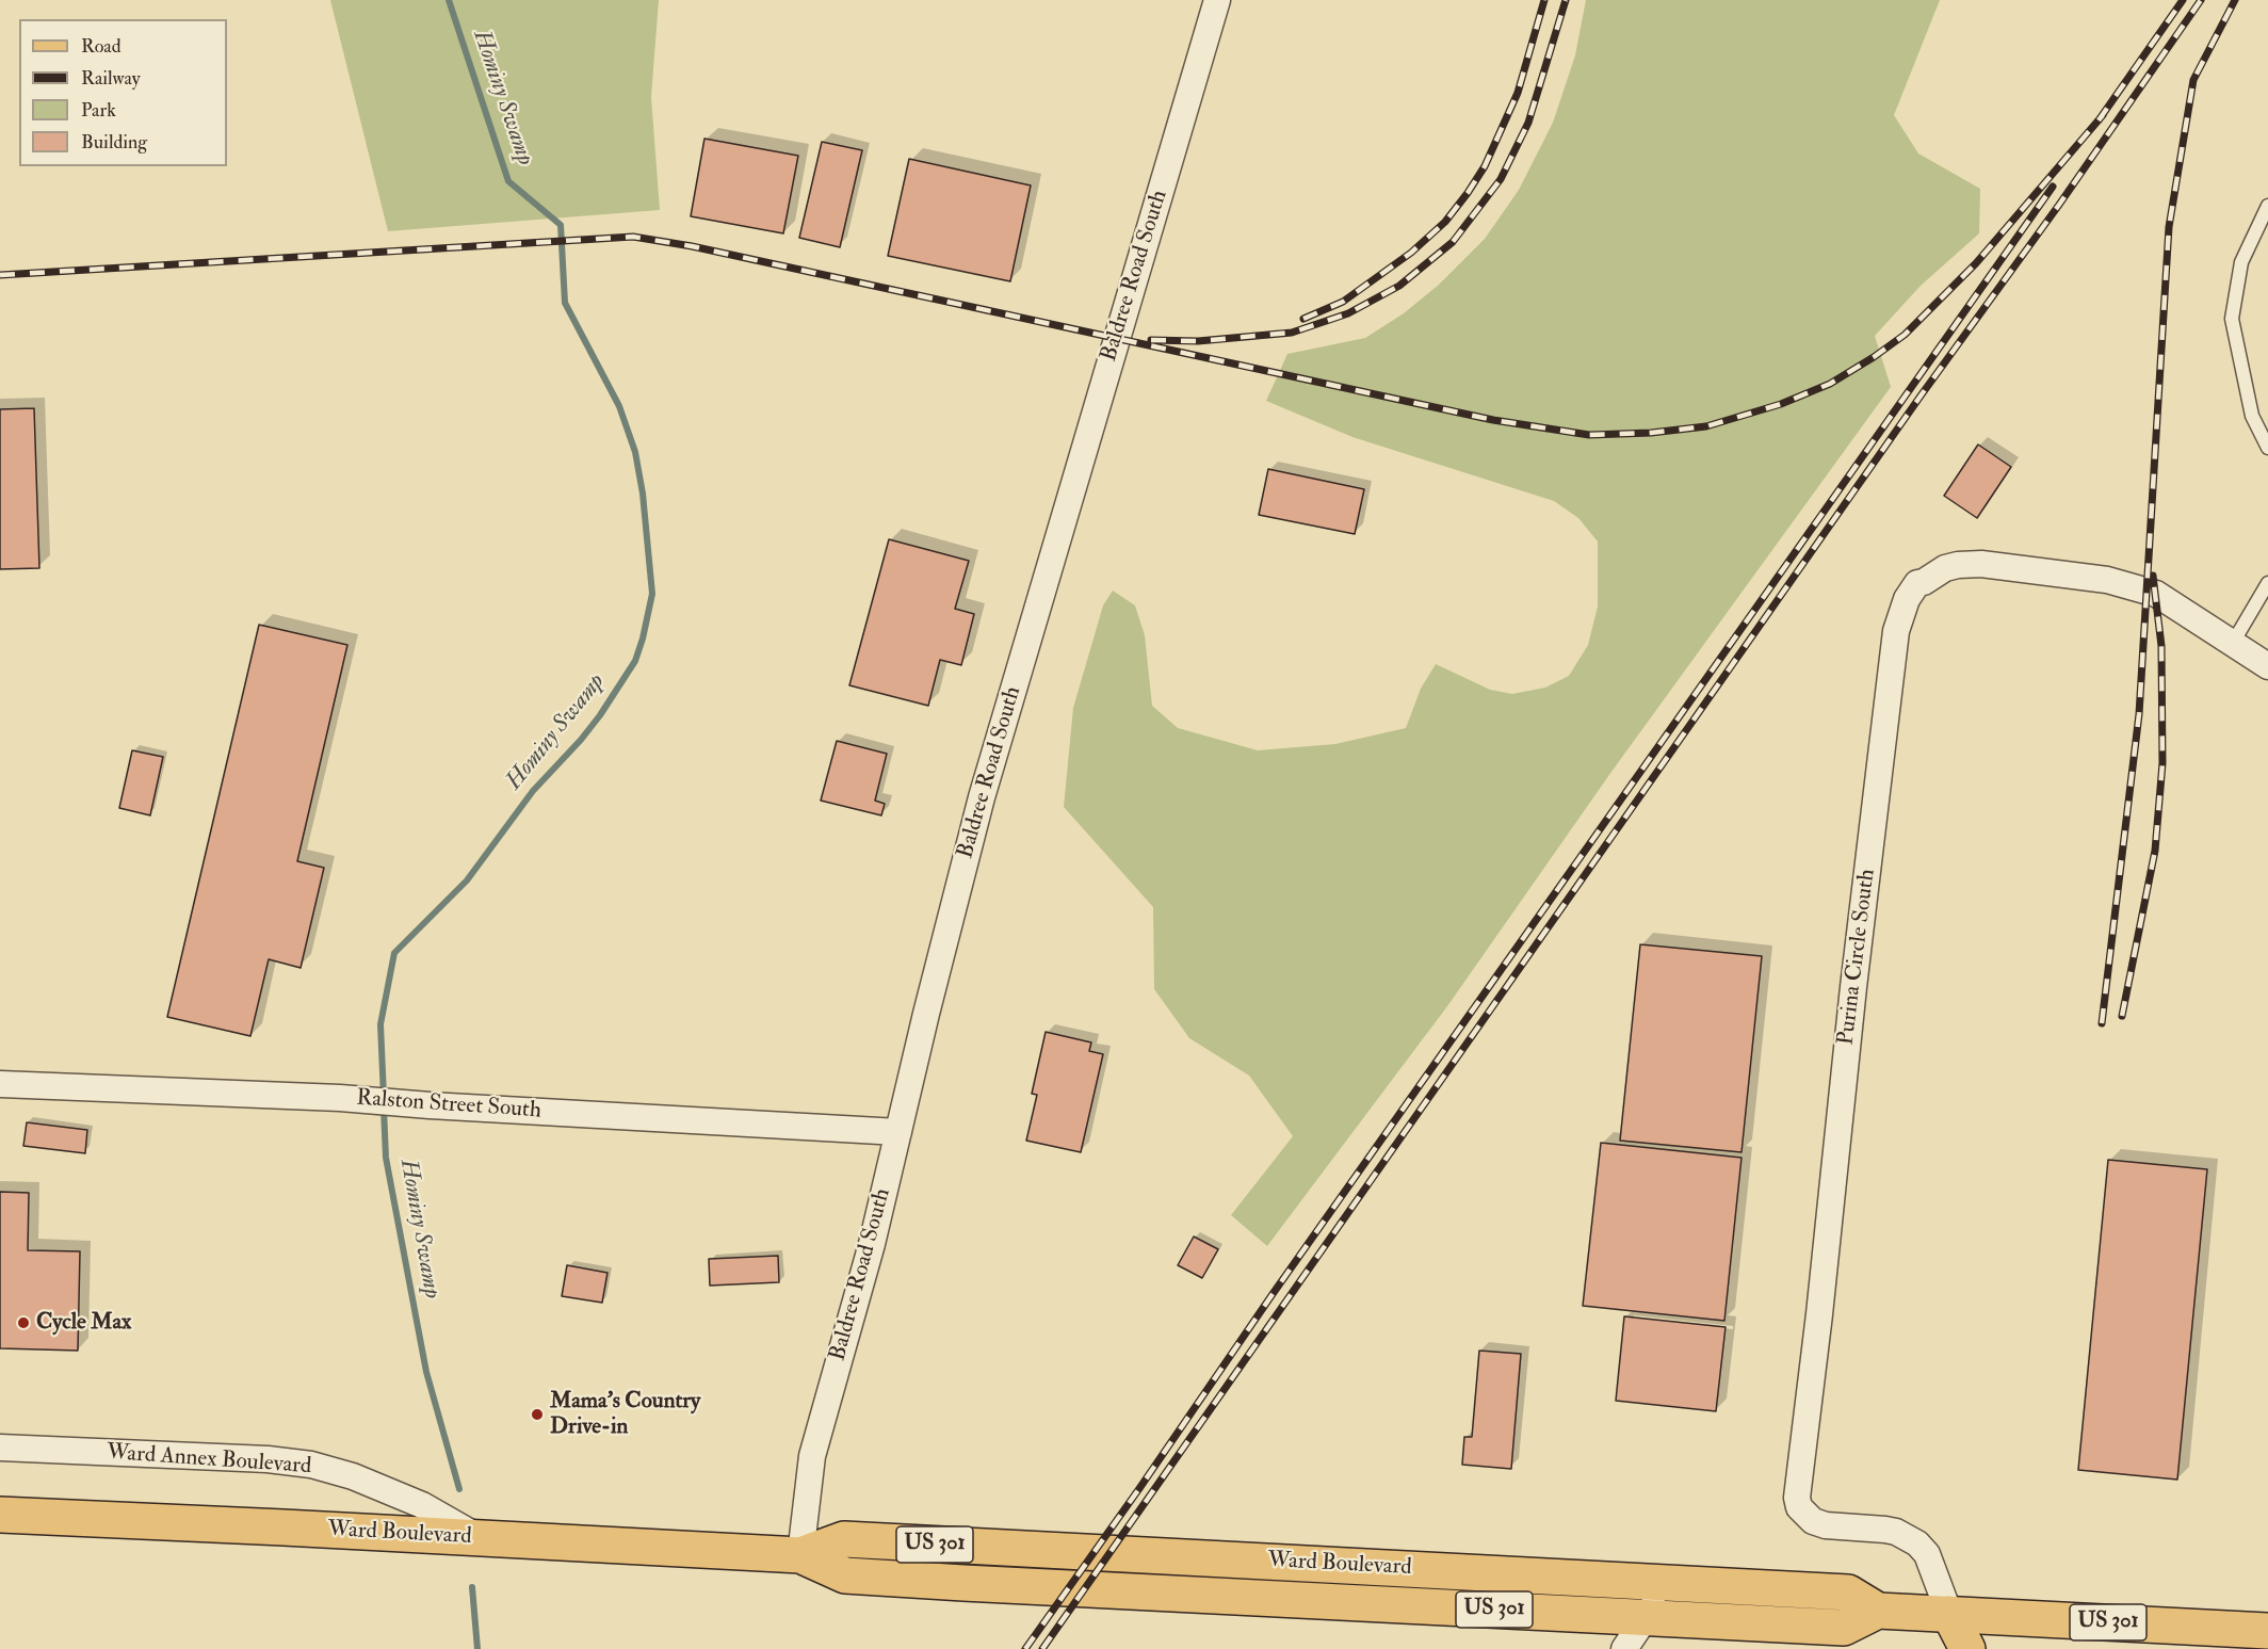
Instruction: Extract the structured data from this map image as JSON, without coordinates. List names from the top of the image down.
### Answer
{
  "streets": {
    "main road": ["Ward Boulevard", "US 301"],
    "street": [
      "Baldree Road South",
      "Purina Circle South",
      "Ralston Street South",
      "Ward Annex Boulevard"
    ]
  },
  "crossings": [
    ["Baldree Road South", "Ralston Street South"],
    ["Baldree Road South", "Ward Boulevard"],
    ["Purina Circle South", "Ward Boulevard"],
    ["Purina Circle South", "US 301"],
    ["Ward Annex Boulevard", "Ward Boulevard"],
    ["Ward Boulevard", "US 301"]
  ],
  "water": ["Hominy Swamp"],
  "places": ["Cycle Max", "Mama's Country Drive-in"],
  "legend": [
    "Road",
    "Railway",
    "Park",
    "Building"
  ]
}
